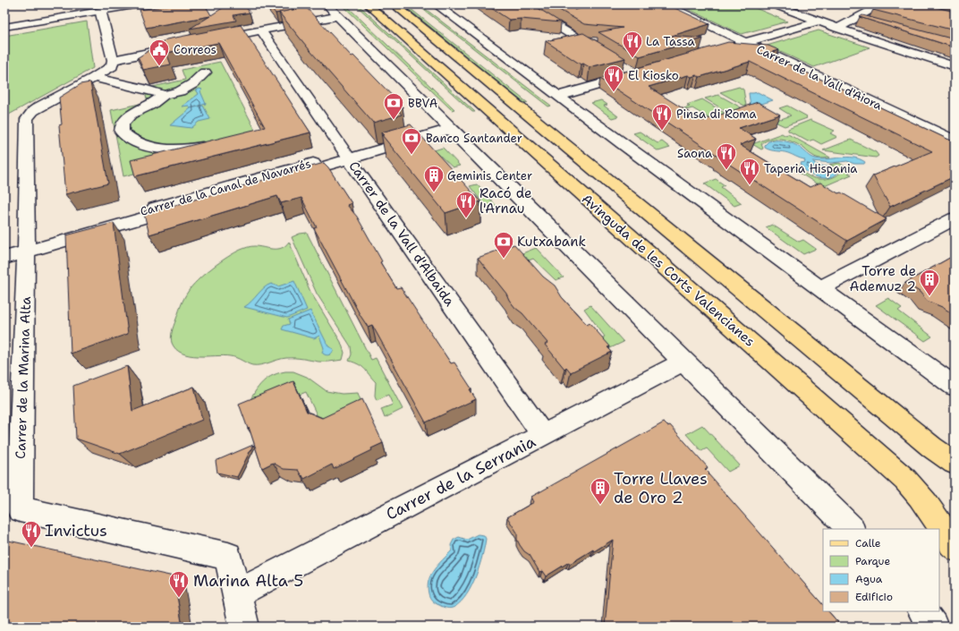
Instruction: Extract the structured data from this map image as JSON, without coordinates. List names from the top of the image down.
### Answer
{
  "streets": {
    "main road": ["Avinguda de les Corts Valencianes"],
    "street": [
      "Carrer de la Vall d'Aiora",
      "Carrer de la Canal de Navarrés",
      "Carrer de la Vall d'Albaida",
      "Carrer de la Marina Alta",
      "Carrer de la Serrania"
    ]
  },
  "crossings": [
    ["Carrer de la Canal de Navarrés", "Carrer de la Vall d'Albaida"],
    ["Carrer de la Canal de Navarrés", "Carrer de la Marina Alta"],
    ["Carrer de la Vall d'Albaida", "Carrer de la Serrania"],
    ["Carrer de la Marina Alta", "Carrer de la Serrania"]
  ],
  "places": {
    "restaurant": [
      "La Tassa",
      "El Kiosko",
      "Pinsa di Roma",
      "Saona",
      "Taperia Hispania",
      "Racó de l'Arnau",
      "Invictus",
      "Marina Alta 5"
    ],
    "public building": ["Correos"],
    "bank": ["BBVA", "Banco Santander", "Kutxabank"],
    "building": ["Geminis Center", "Torre de Ademuz 2", "Torre Llaves de Oro 2"]
  },
  "legend": [
    "Calle",
    "Parque",
    "Agua",
    "Edificio"
  ]
}
